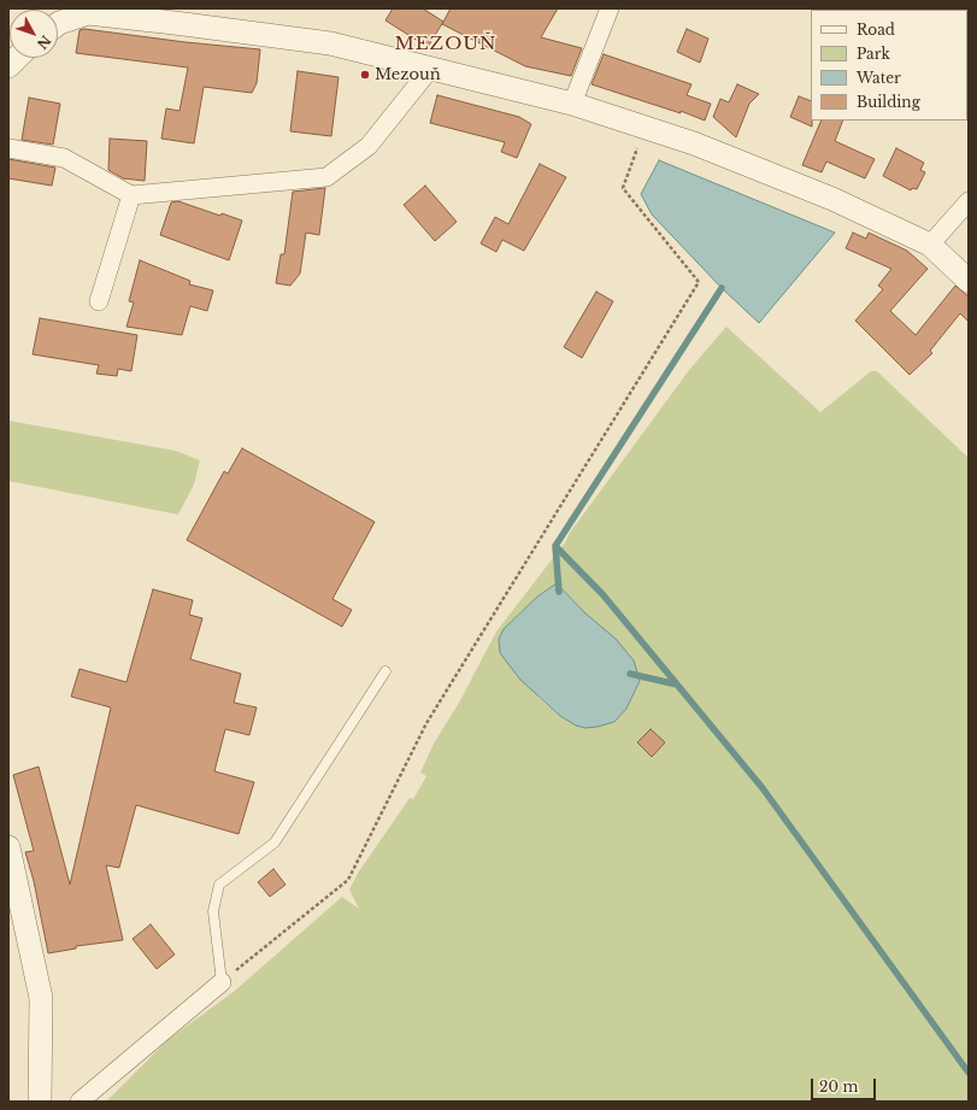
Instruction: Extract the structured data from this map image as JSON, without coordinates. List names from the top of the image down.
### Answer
{
  "districts": ["MEZOUŇ"],
  "places": ["Mezouň"],
  "legend": [
    "Road",
    "Park",
    "Water",
    "Building"
  ],
  "scale_bar": "20 m",
  "north": "bottom right"
}
